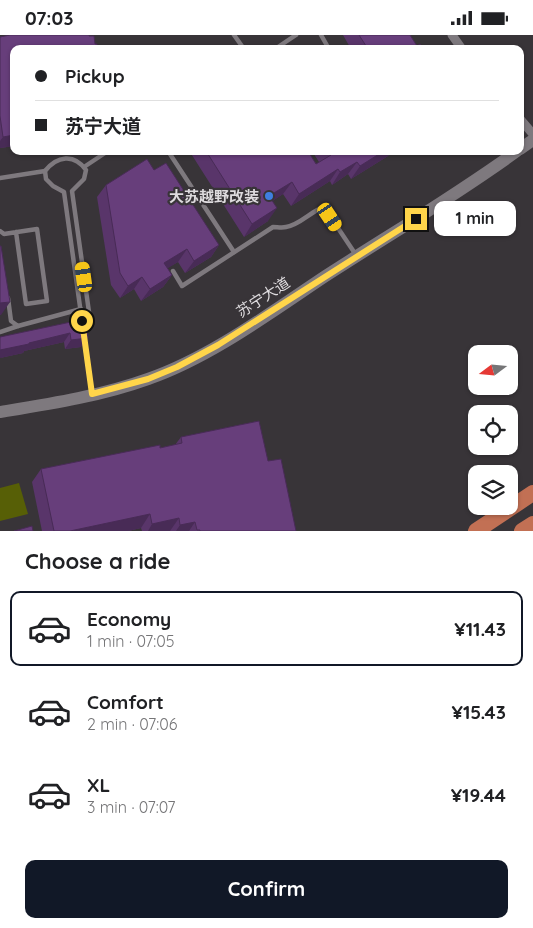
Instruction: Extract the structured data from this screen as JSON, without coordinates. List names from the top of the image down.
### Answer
{
  "streets": {
    "street": ["苏宁大道"]
  },
  "places": ["大苏越野改装"],
  "north": "left",
  "page": {
    "status": "07:03",
    "banner": ["Pickup", "苏宁大道"],
    "bubble": "1 min",
    "heading": "Choose a ride",
    "list": [
      {
        "name": "Economy",
        "note": "1 min · 07:05",
        "value": "¥11.43"
      },
      {
        "name": "Comfort",
        "note": "2 min · 07:06",
        "value": "¥15.43"
      },
      {
        "name": "XL",
        "note": "3 min · 07:07",
        "value": "¥19.44"
      }
    ],
    "buttons": "Confirm"
  }
}
